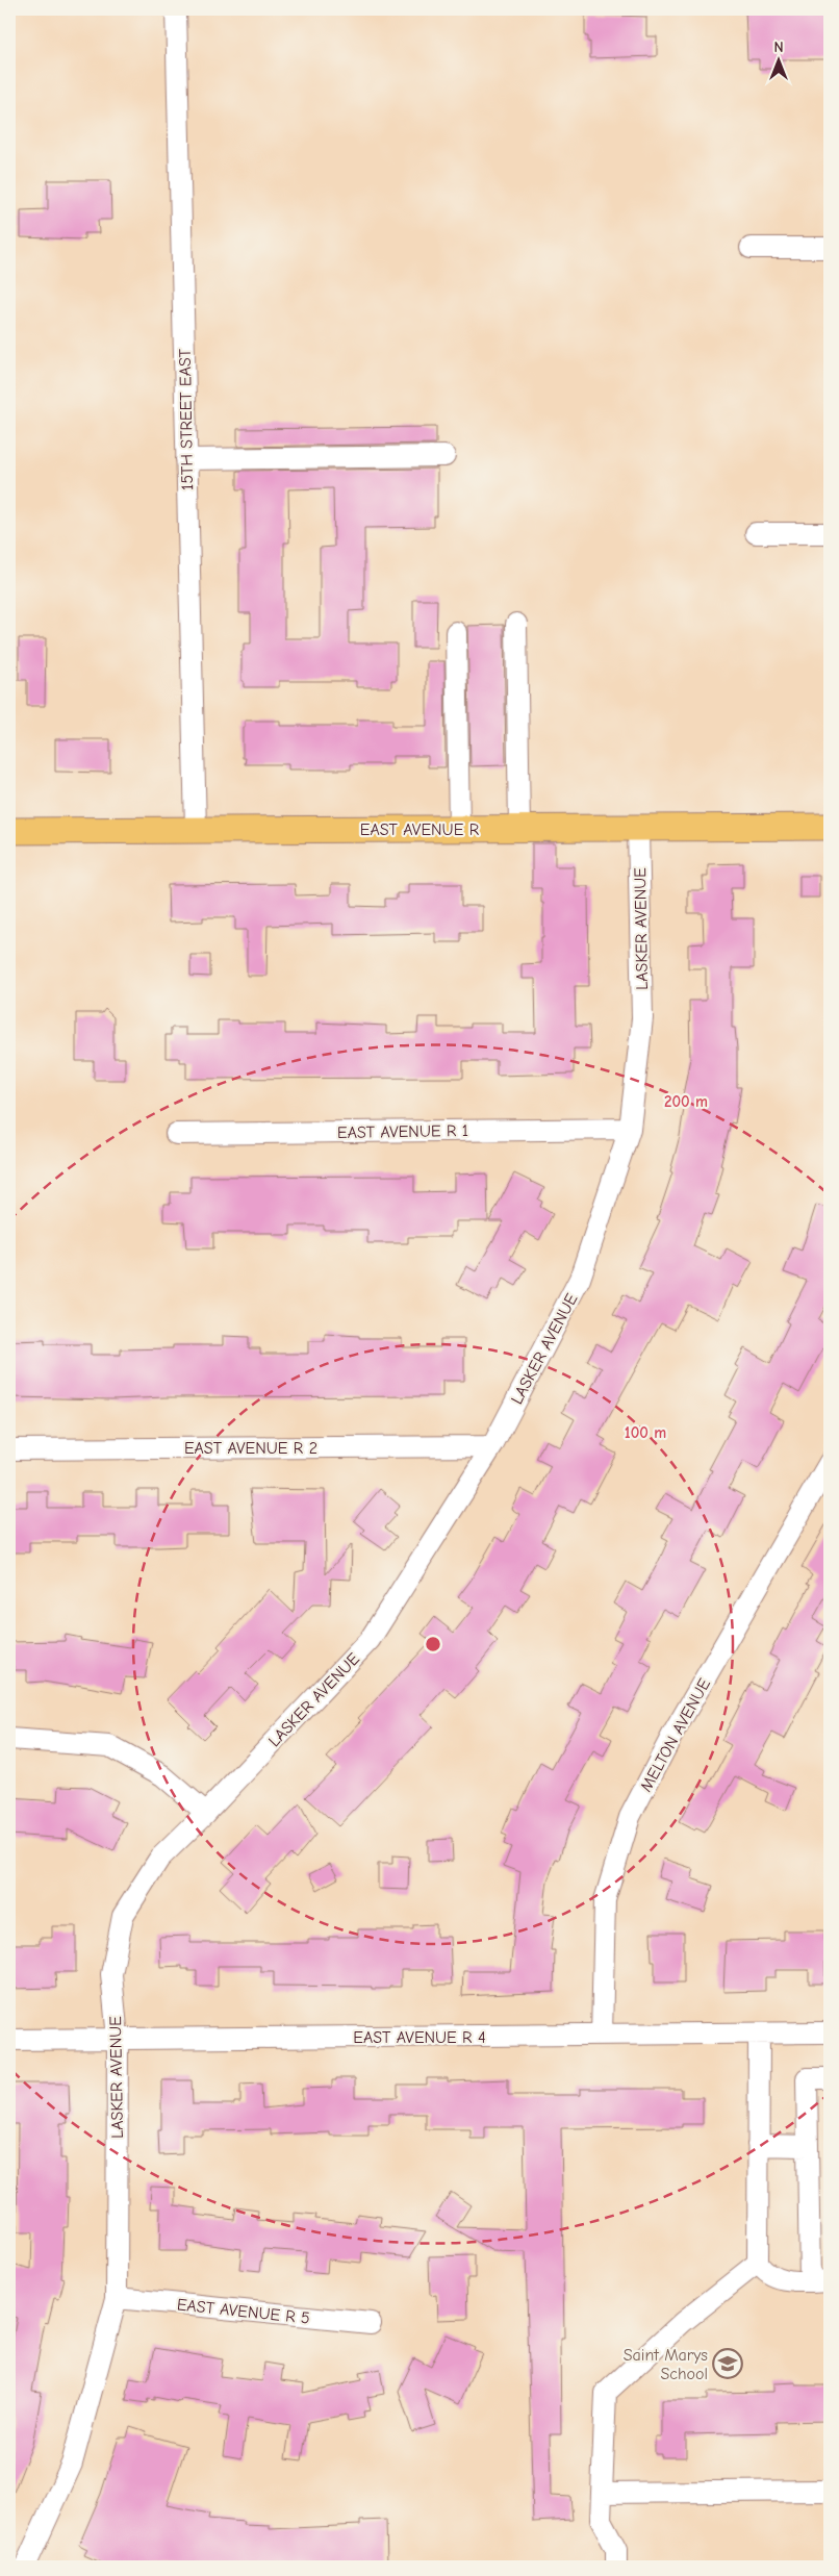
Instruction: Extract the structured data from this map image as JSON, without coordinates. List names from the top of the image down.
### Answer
{
  "streets": {
    "main road": ["EAST AVENUE R"],
    "street": [
      "15TH STREET EAST",
      "LASKER AVENUE",
      "EAST AVENUE R 1",
      "EAST AVENUE R 2",
      "MELTON AVENUE",
      "EAST AVENUE R 4",
      "EAST AVENUE R 5"
    ]
  },
  "crossings": [
    ["15TH STREET EAST", "EAST AVENUE R"],
    ["EAST AVENUE R", "LASKER AVENUE"],
    ["LASKER AVENUE", "EAST AVENUE R 1"],
    ["LASKER AVENUE", "EAST AVENUE R 2"],
    ["LASKER AVENUE", "EAST AVENUE R 4"],
    ["LASKER AVENUE", "EAST AVENUE R 5"],
    ["MELTON AVENUE", "EAST AVENUE R 4"]
  ],
  "places": {
    "school or university": ["Saint Marys School"]
  },
  "north": "top",
  "rings": ["200 m", "100 m"]
}
